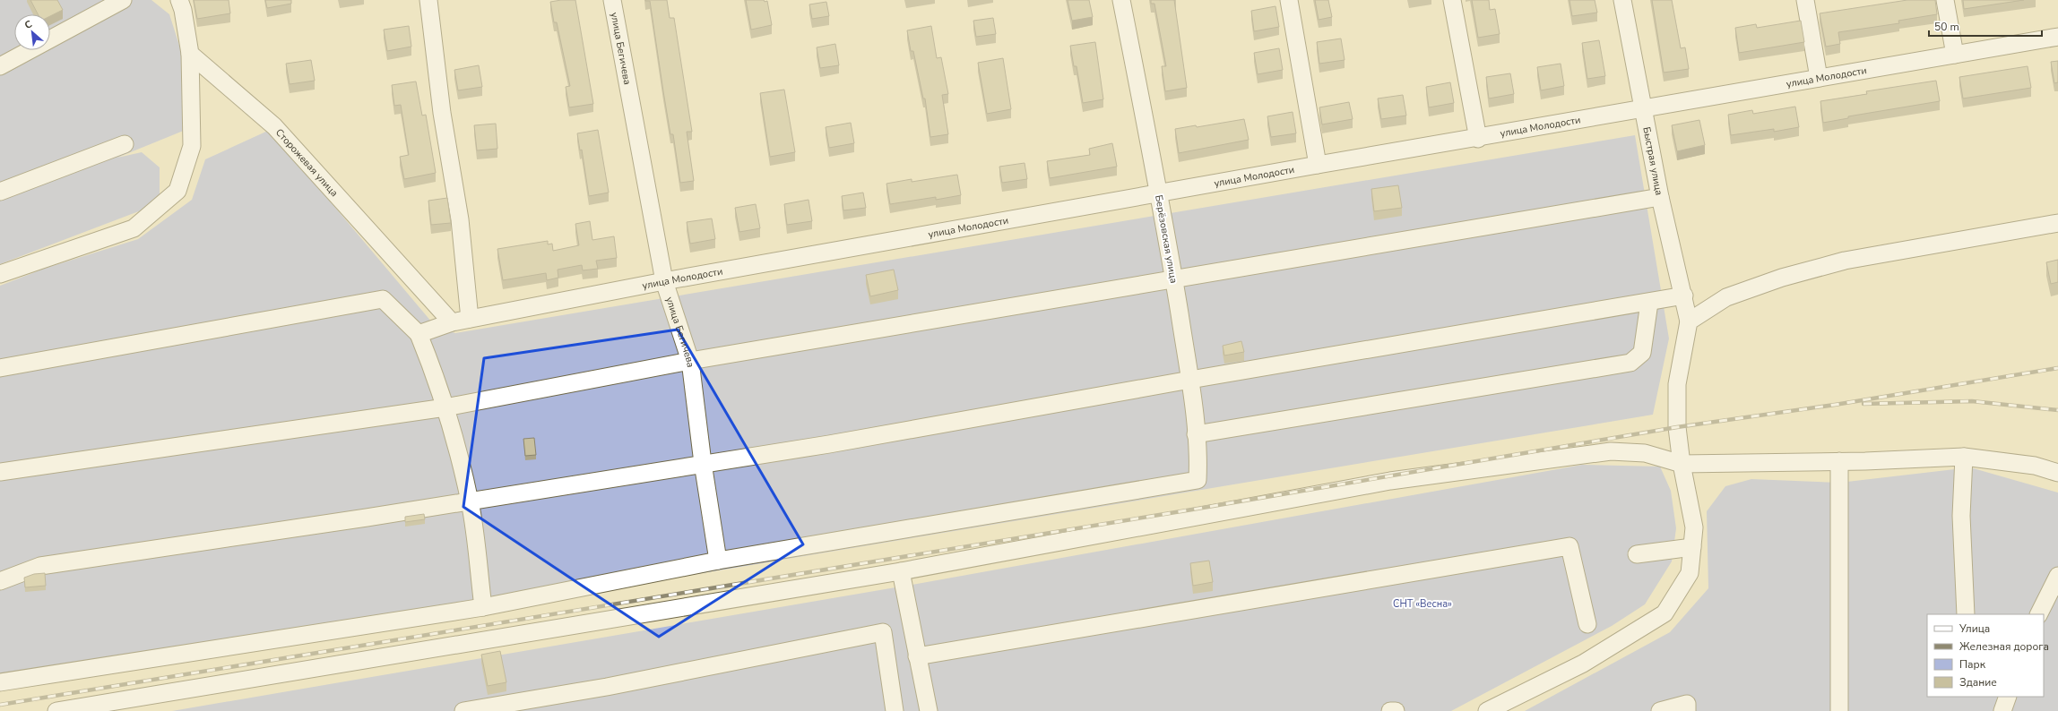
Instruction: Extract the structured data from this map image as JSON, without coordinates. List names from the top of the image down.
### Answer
{
  "streets": {
    "street": [
      "улица Бегичева",
      "улица Молодости",
      "Быстрая улица",
      "Сторожевая улица",
      "Берёзовская улица"
    ]
  },
  "crossings": [
    ["улица Бегичева", "улица Молодости"],
    ["улица Бегичева", "Берёзовская улица"],
    ["улица Молодости", "Быстрая улица"],
    ["улица Молодости", "Сторожевая улица"],
    ["улица Молодости", "Берёзовская улица"]
  ],
  "parks": ["СНТ «Весна»"],
  "legend": [
    "Улица",
    "Железная дорога",
    "Парк",
    "Здание"
  ],
  "scale_bar": "50 m",
  "north": "top left"
}
